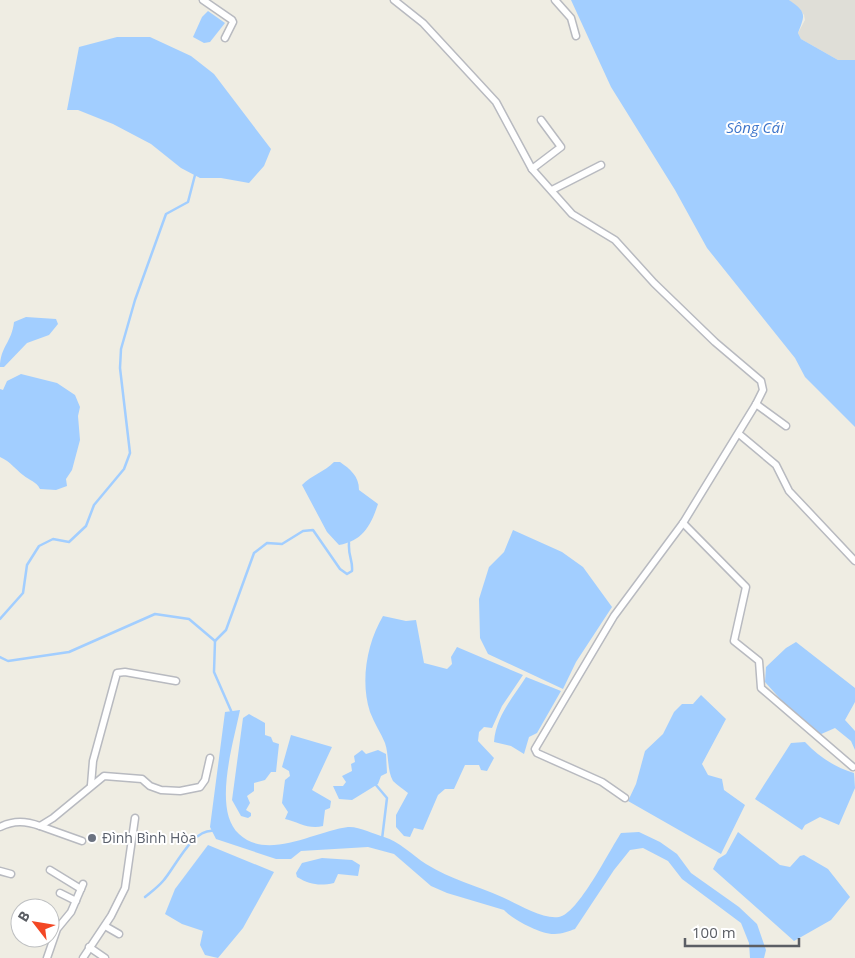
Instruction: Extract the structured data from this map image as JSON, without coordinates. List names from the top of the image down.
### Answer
{
  "water": ["Sông Cái"],
  "places": ["Đình Bình Hòa"],
  "scale_bar": "100 m",
  "north": "top left"
}
